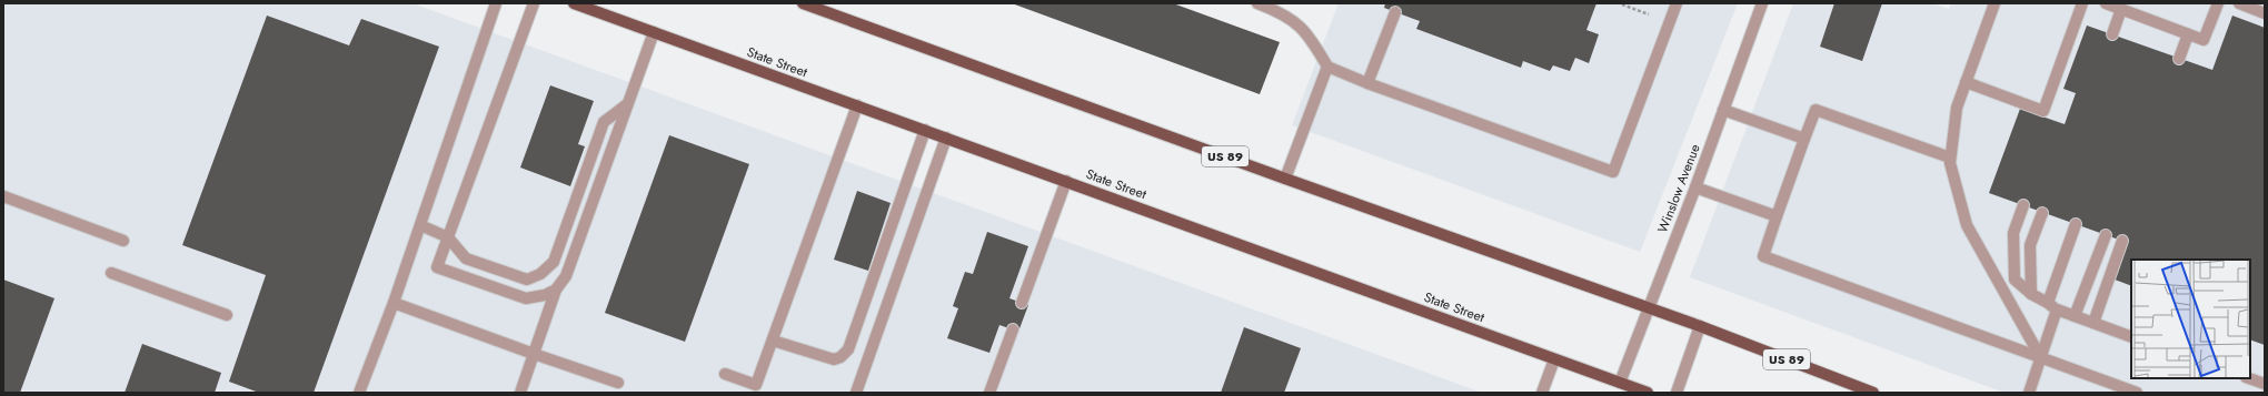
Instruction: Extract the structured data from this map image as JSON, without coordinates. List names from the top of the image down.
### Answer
{
  "streets": {
    "main road": ["State Street", "US 89"],
    "street": ["Winslow Avenue"]
  },
  "crossings": [
    ["State Street", "Winslow Avenue"],
    ["US 89", "Winslow Avenue"]
  ]
}
